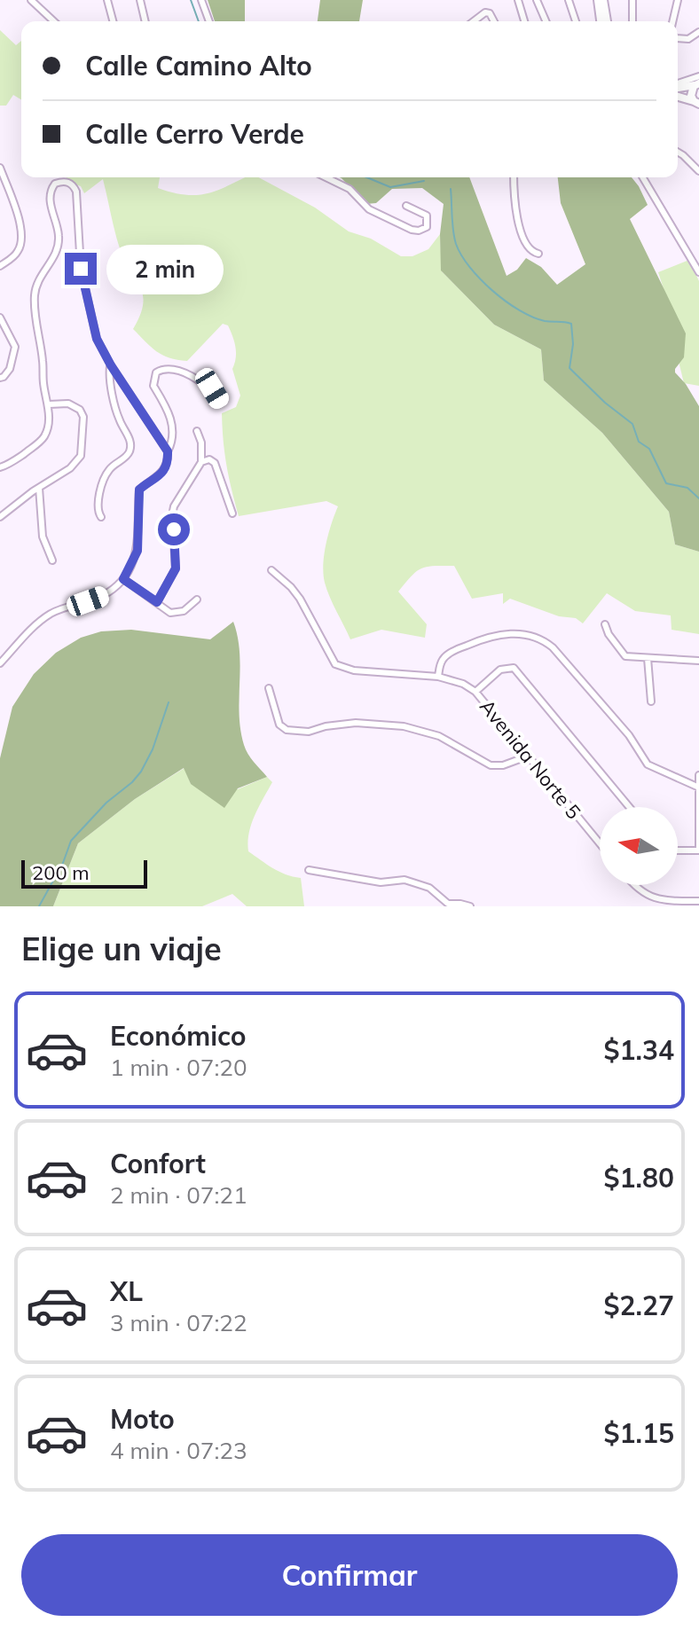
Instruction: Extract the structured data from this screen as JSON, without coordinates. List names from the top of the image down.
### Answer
{
  "streets": {
    "street": ["Avenida Norte 5"]
  },
  "scale_bar": "200 m",
  "north": "left",
  "page": {
    "banner": ["Calle Camino Alto", "Calle Cerro Verde"],
    "bubble": "2 min",
    "scale": "200 m",
    "heading": "Elige un viaje",
    "list": [
      {
        "name": "Económico",
        "note": "1 min · 07:20",
        "value": "$1.34"
      },
      {
        "name": "Confort",
        "note": "2 min · 07:21",
        "value": "$1.80"
      },
      {
        "name": "XL",
        "note": "3 min · 07:22",
        "value": "$2.27"
      },
      {
        "name": "Moto",
        "note": "4 min · 07:23",
        "value": "$1.15"
      }
    ],
    "buttons": "Confirmar"
  }
}
